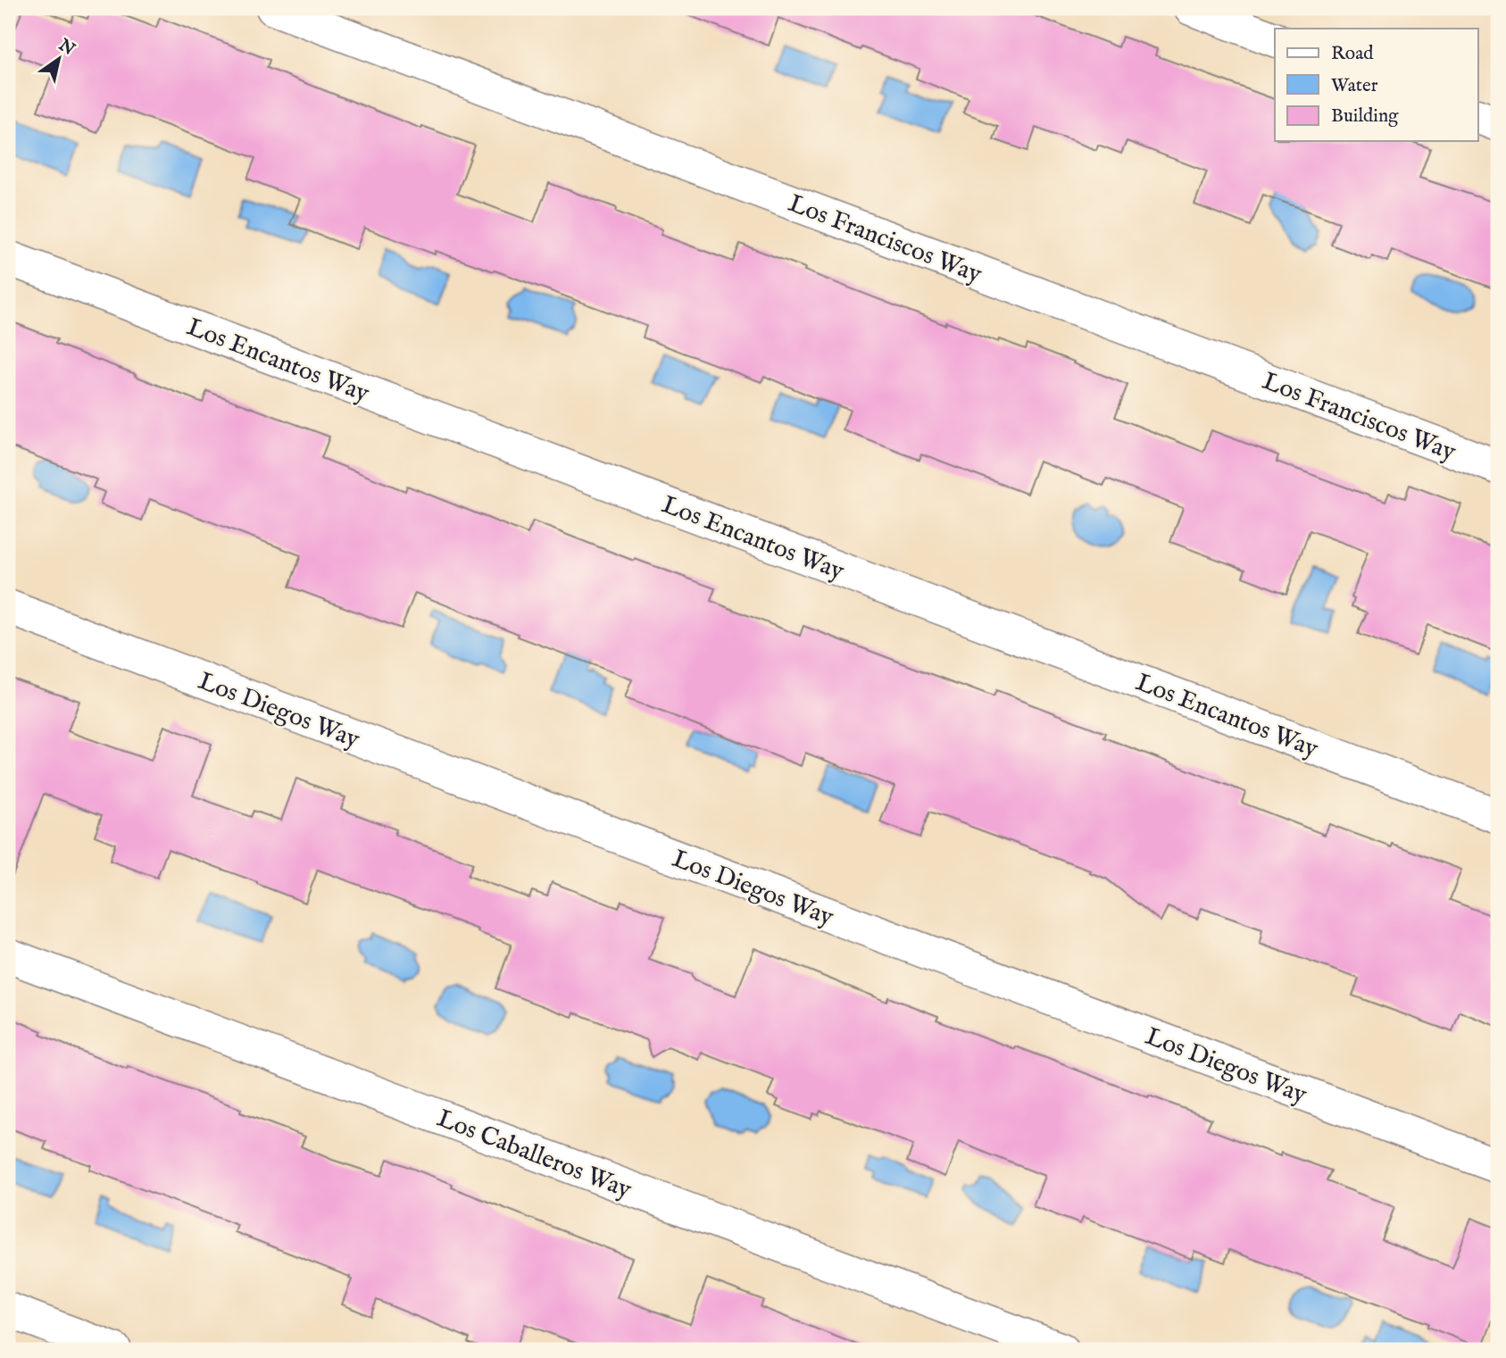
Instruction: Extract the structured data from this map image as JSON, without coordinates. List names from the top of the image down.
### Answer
{
  "streets": {
    "street": [
      "Los Franciscos Way",
      "Los Encantos Way",
      "Los Diegos Way",
      "Los Caballeros Way"
    ]
  },
  "legend": ["Road", "Water", "Building"],
  "north": "top right"
}
